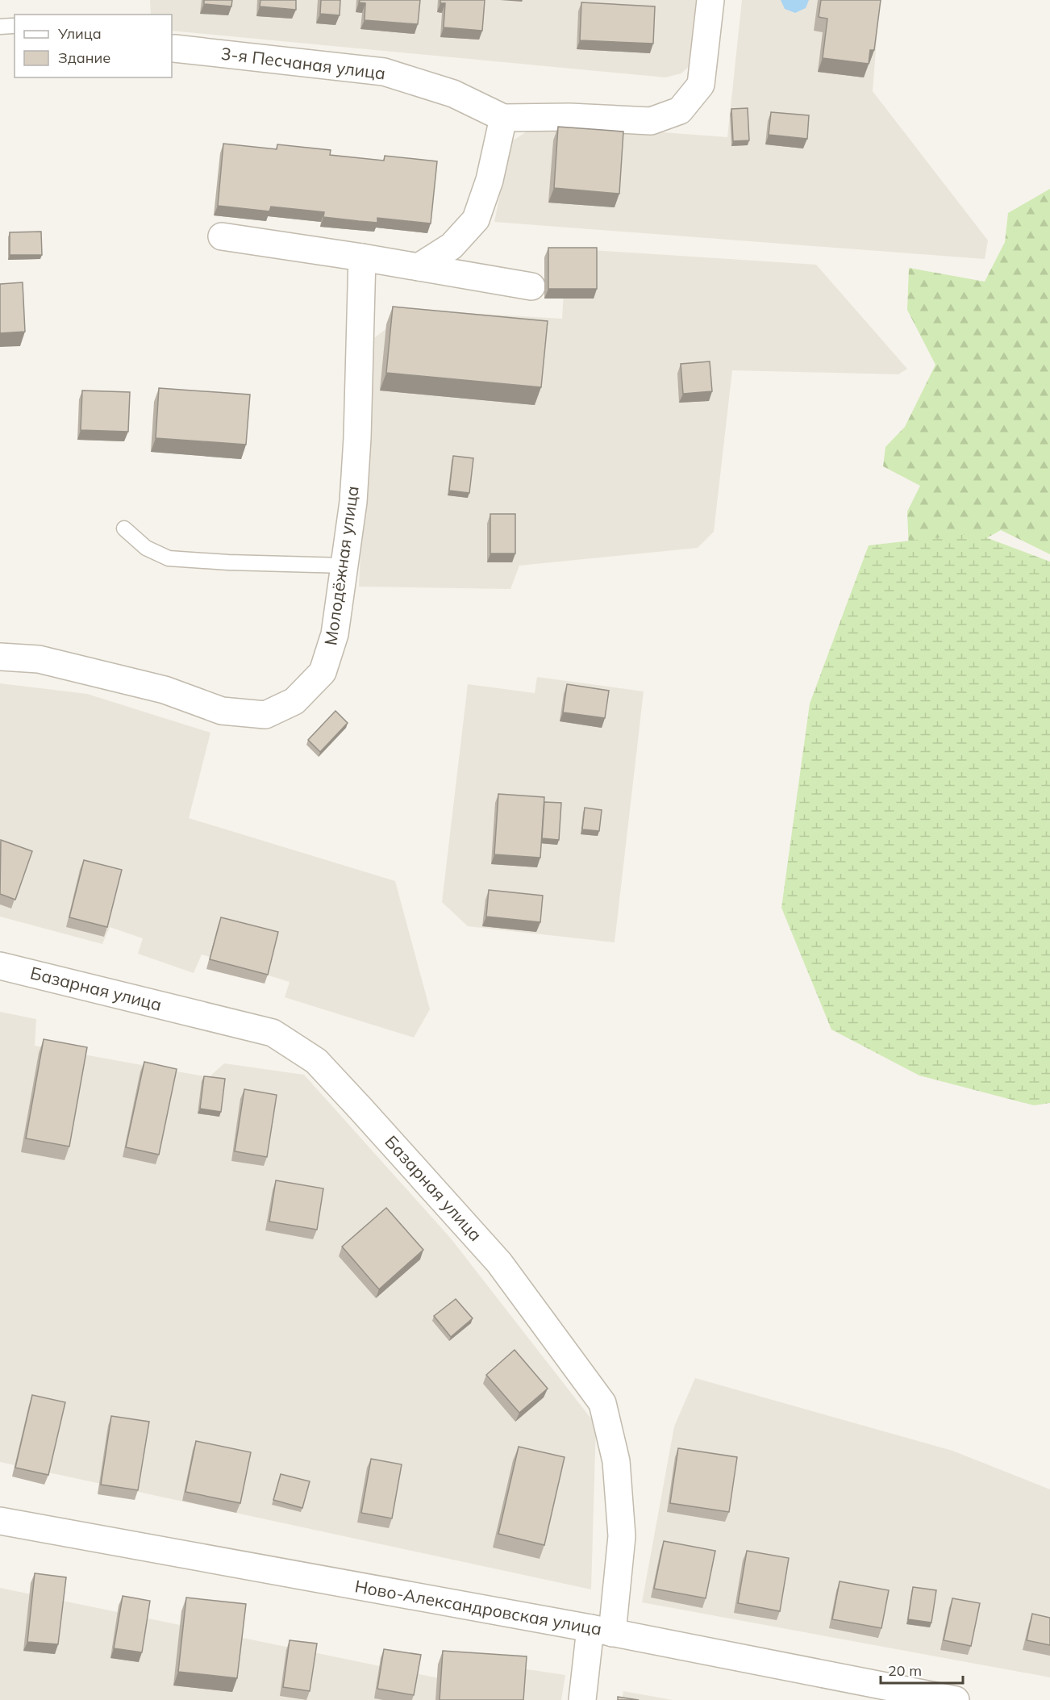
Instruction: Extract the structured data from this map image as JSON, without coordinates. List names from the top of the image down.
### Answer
{
  "streets": {
    "street": [
      "3-я Песчаная улица",
      "Молодёжная улица",
      "Базарная улица",
      "Ново-Александровская улица"
    ]
  },
  "crossings": [
    ["Базарная улица", "Ново-Александровская улица"]
  ],
  "legend": ["Улица", "Здание"],
  "scale_bar": "20 m"
}
